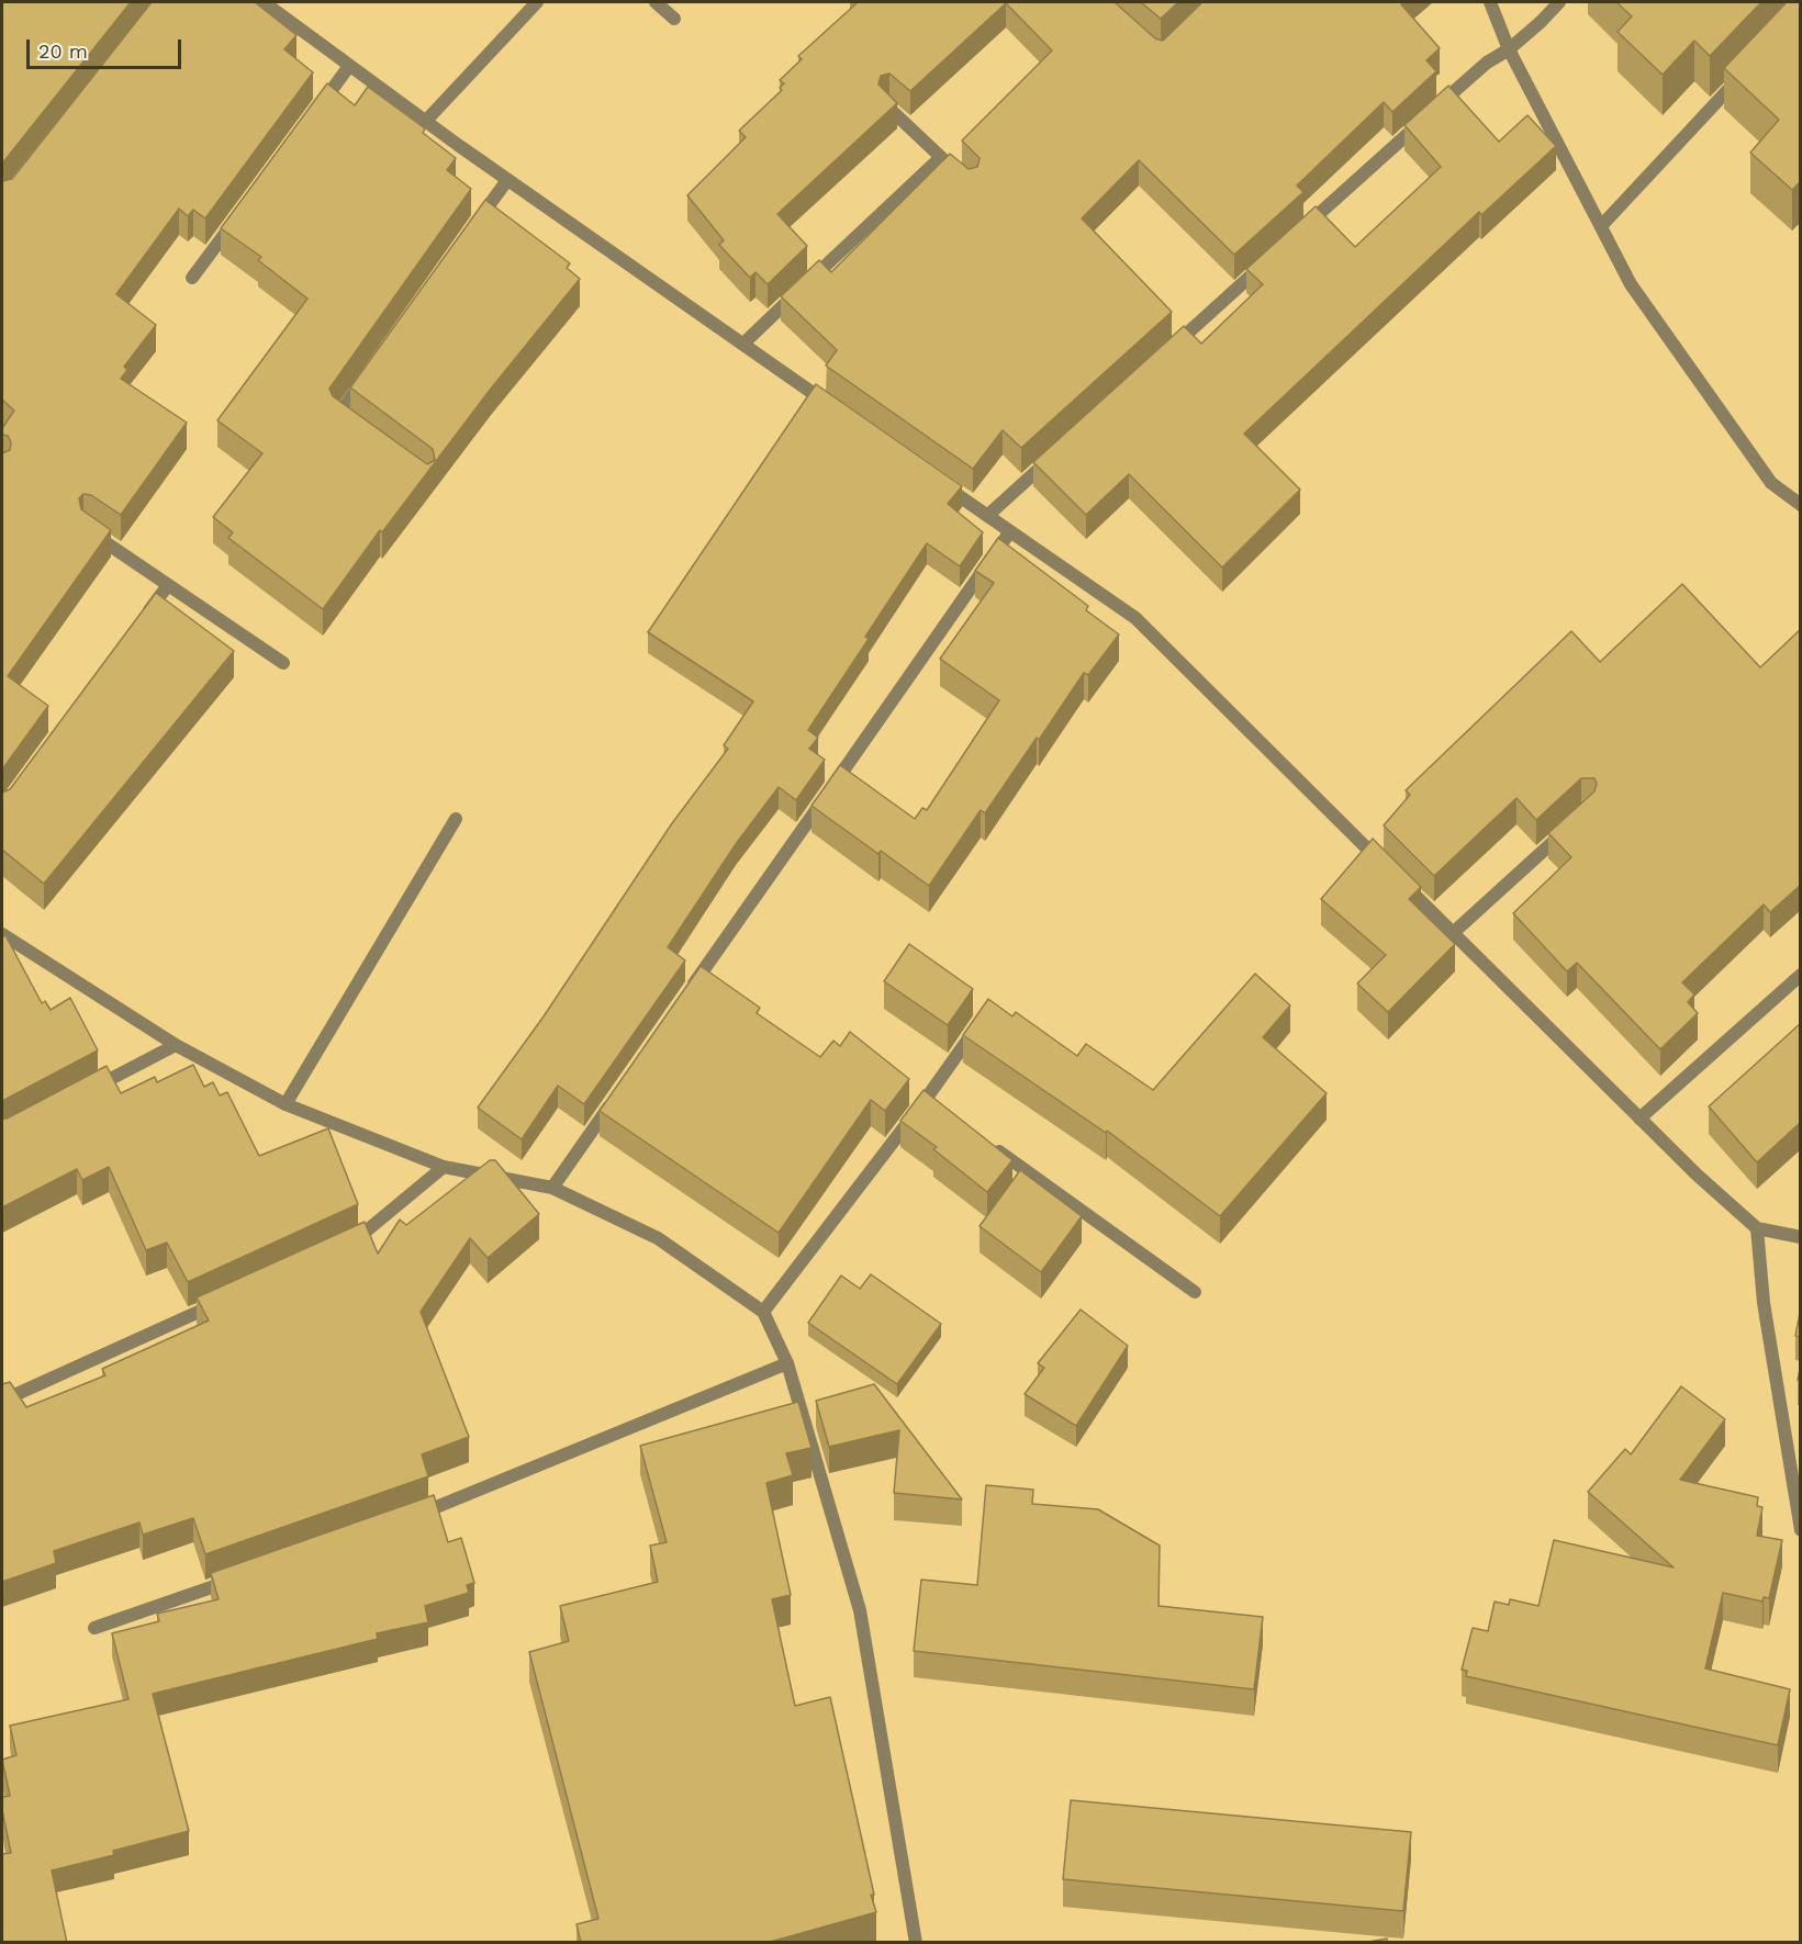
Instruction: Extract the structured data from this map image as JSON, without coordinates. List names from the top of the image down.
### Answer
{
  "scale_bar": "20 m"
}
